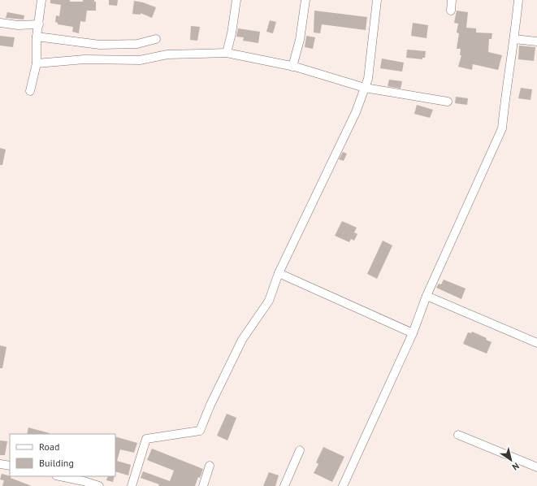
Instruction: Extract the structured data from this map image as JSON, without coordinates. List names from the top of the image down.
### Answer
{
  "legend": ["Road", "Building"],
  "north": "bottom right"
}
